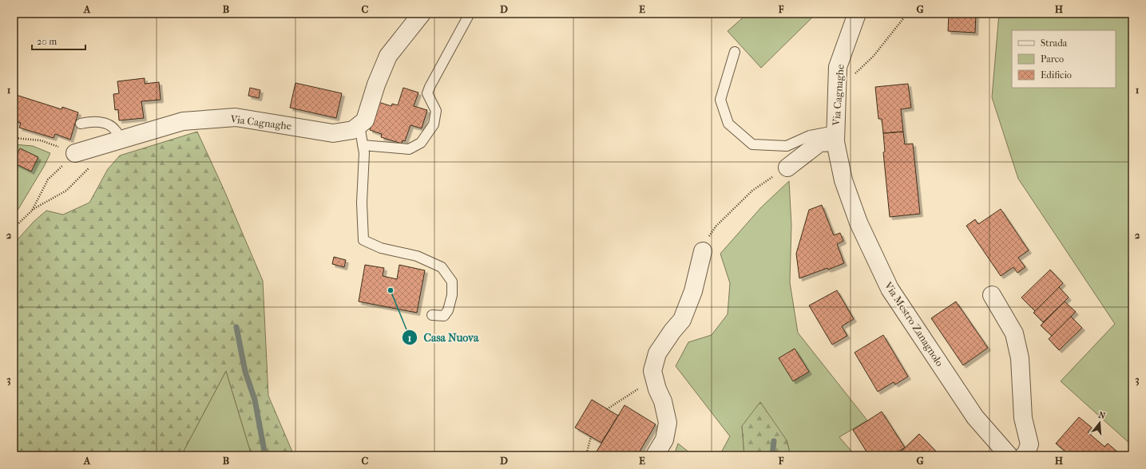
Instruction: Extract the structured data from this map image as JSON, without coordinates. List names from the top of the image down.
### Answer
{
  "streets": {
    "street": ["Via Cagnaghe", "Via Mestro Zanagnolo"]
  },
  "crossings": [
    ["Via Cagnaghe", "Via Mestro Zanagnolo"]
  ],
  "places": ["Casa Nuova"],
  "legend": ["Strada", "Parco", "Edificio"],
  "scale_bar": "20 m",
  "north": "top",
  "grid": {
    "columns": [
      "A",
      "B",
      "C",
      "D",
      "E",
      "F",
      "G",
      "H"
    ],
    "rows": ["1", "2", "3"]
  }
}
